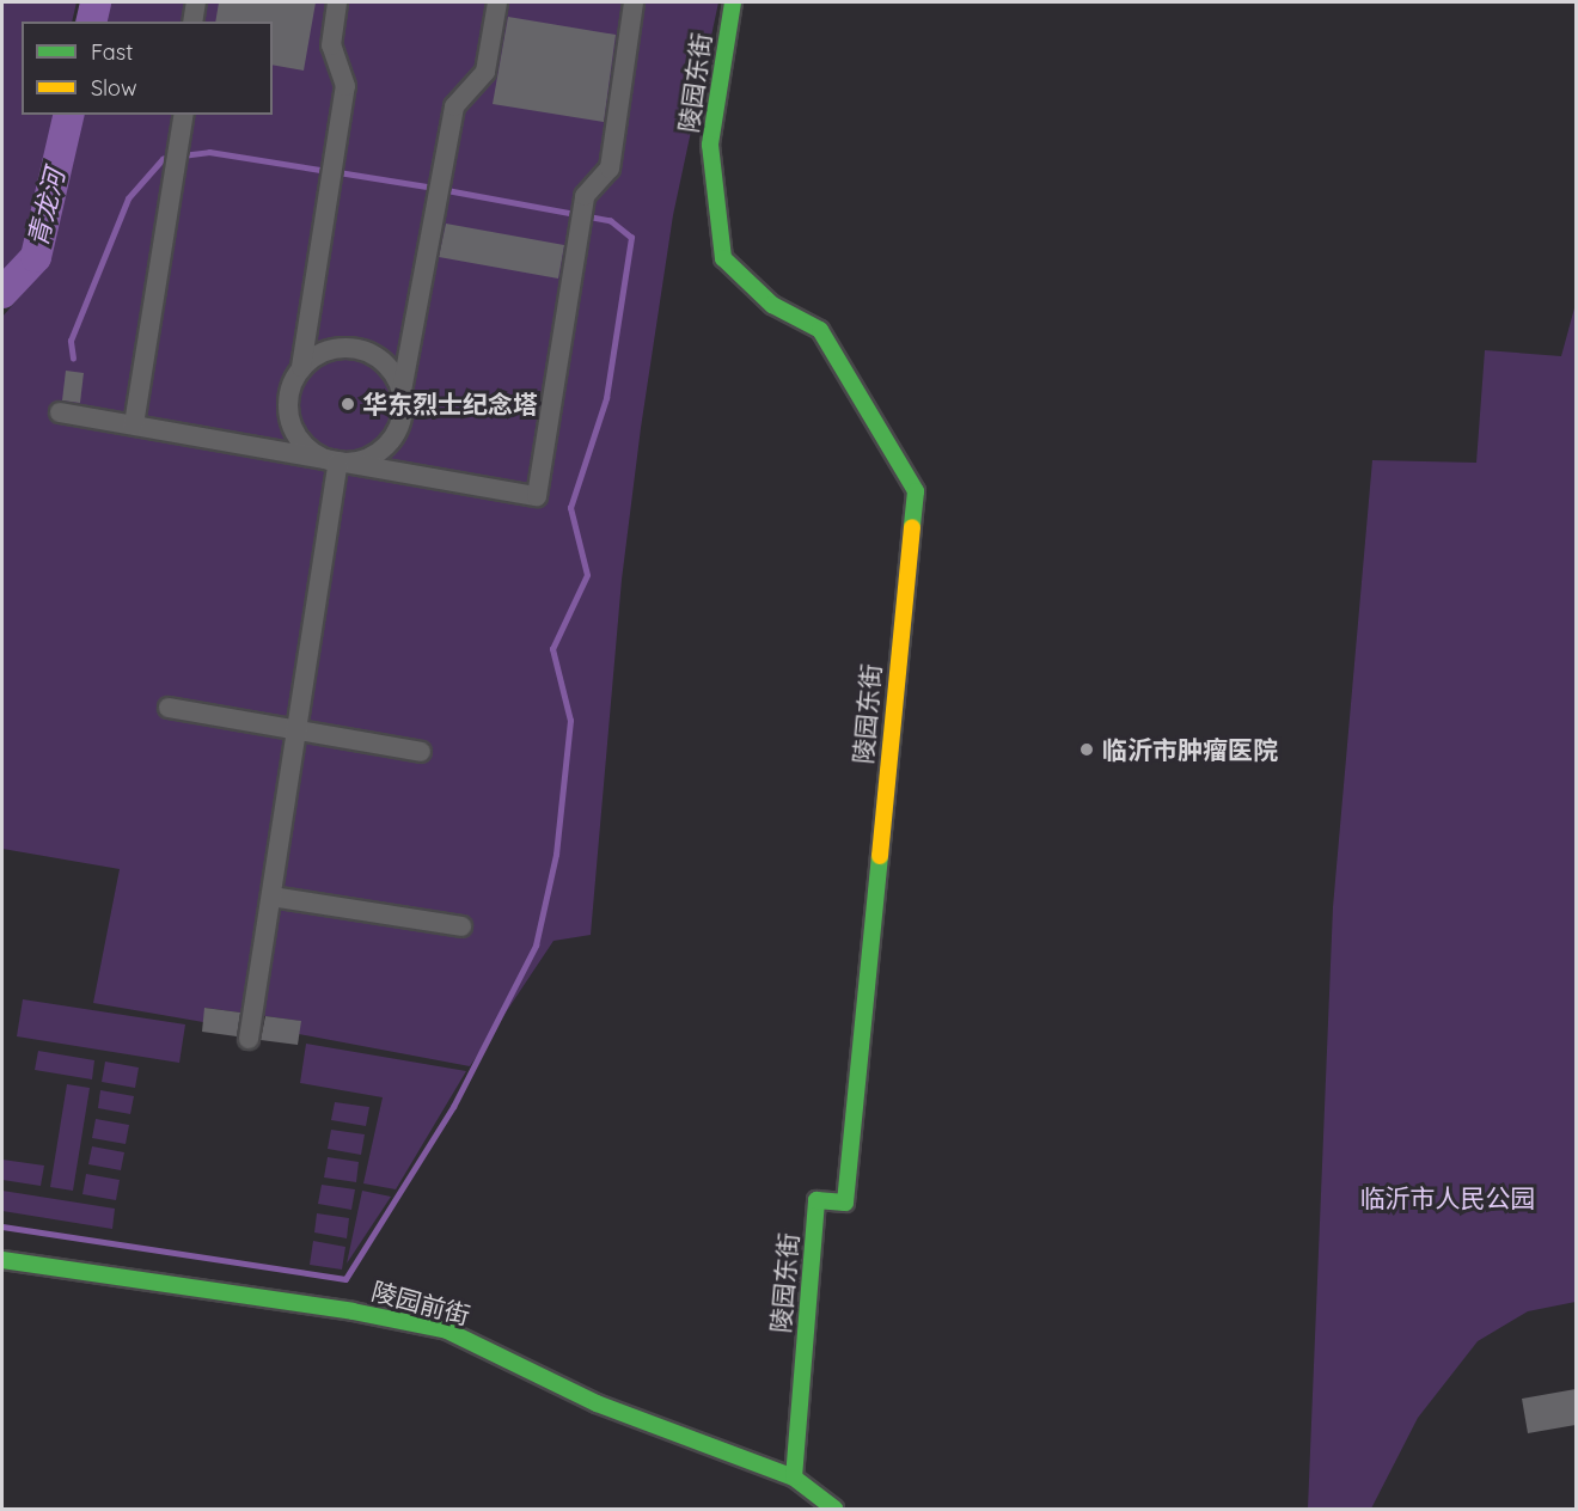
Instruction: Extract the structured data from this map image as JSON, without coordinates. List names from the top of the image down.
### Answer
{
  "streets": {
    "street": ["陵园东街", "陵园前街"]
  },
  "crossings": [
    ["陵园东街", "陵园前街"]
  ],
  "water": ["青龙河"],
  "parks": ["临沂市人民公园"],
  "places": ["华东烈士纪念塔", "临沂市肿瘤医院"],
  "legend": ["Fast", "Slow"]
}
